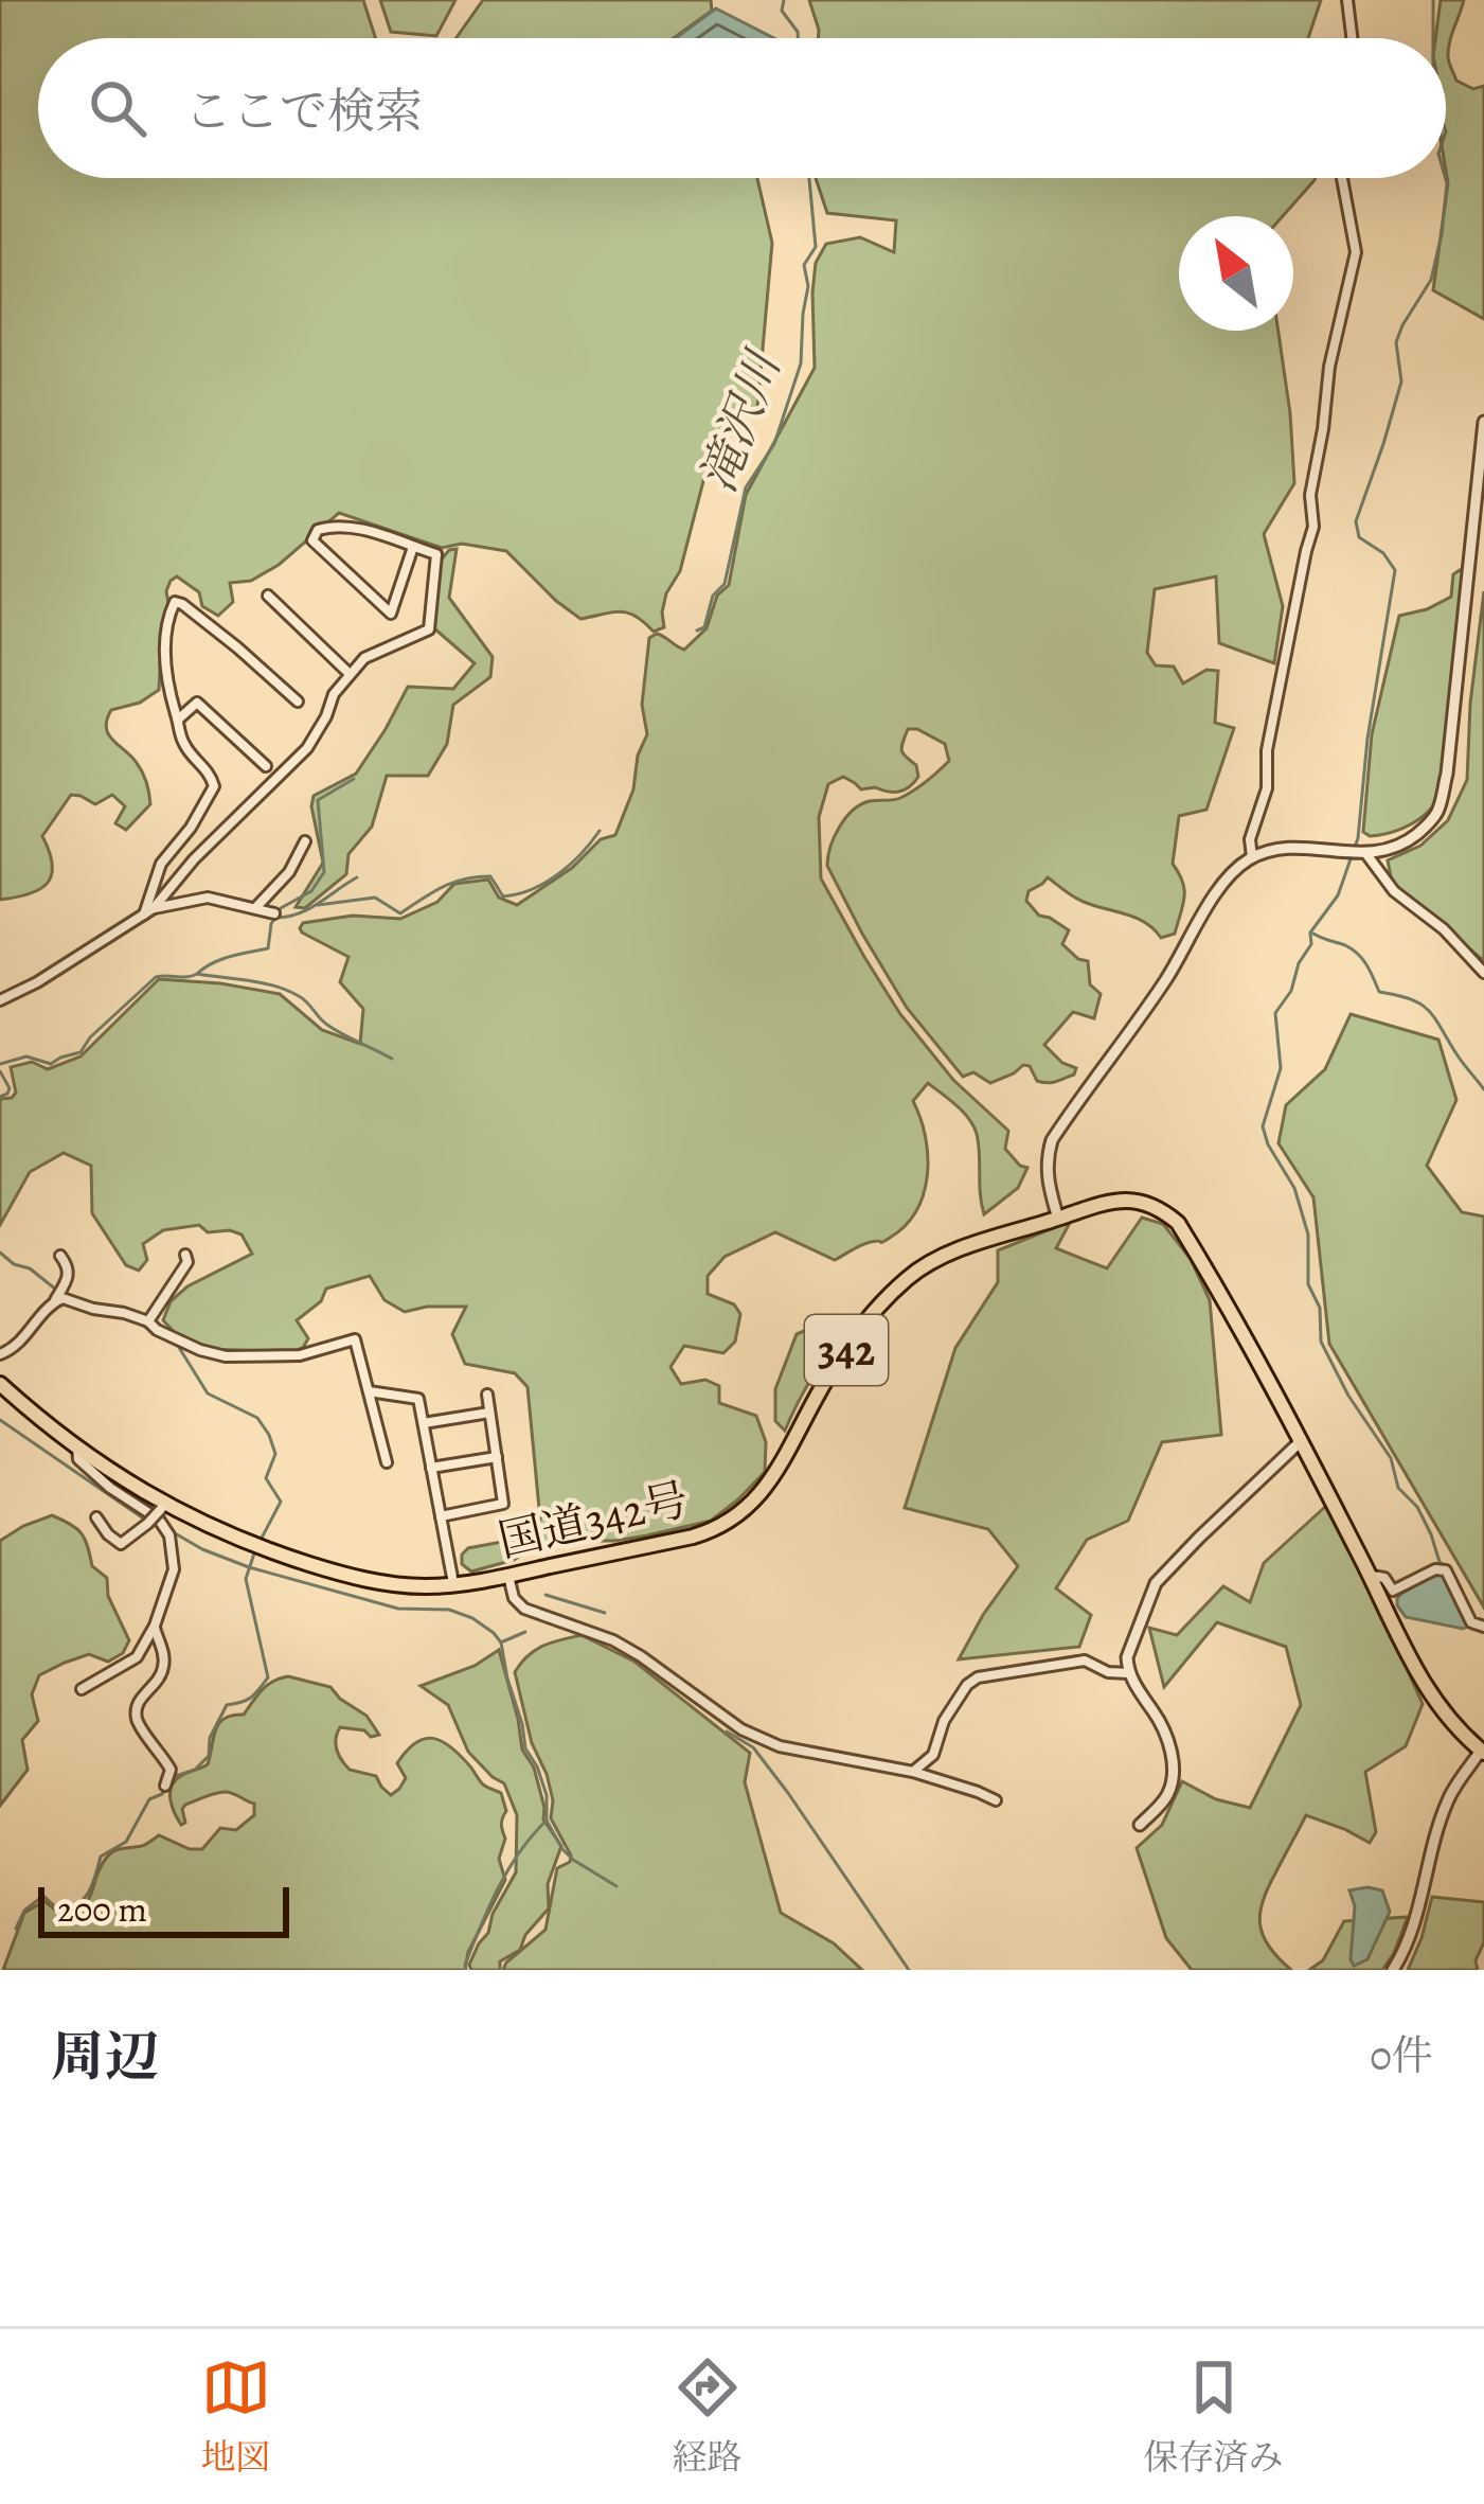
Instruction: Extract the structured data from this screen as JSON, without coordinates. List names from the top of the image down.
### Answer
{
  "streets": {
    "highway": ["342", "国道342号"]
  },
  "water": ["滝沢川"],
  "scale_bar": "200 m",
  "north": "top left",
  "page": {
    "search": "ここで検索",
    "scale": "200 m",
    "heading": ["周辺", "0件"],
    "nav": ["地図", "経路", "保存済み"]
  }
}
